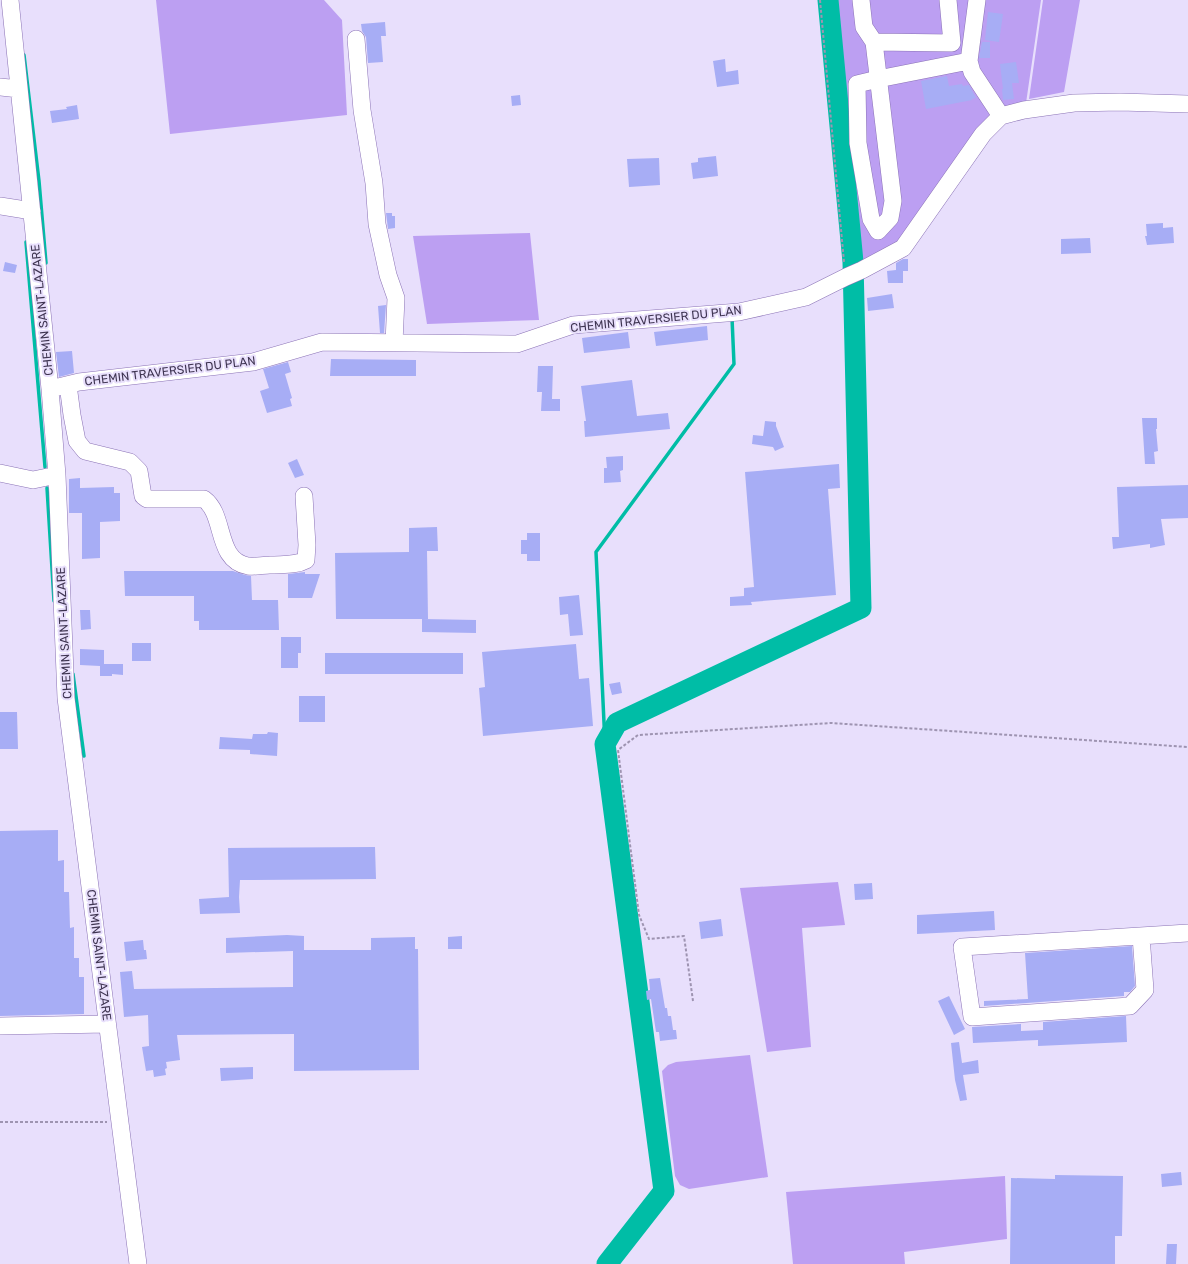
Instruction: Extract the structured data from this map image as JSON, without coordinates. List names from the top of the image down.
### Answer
{
  "streets": {
    "street": ["CHEMIN SAINT-LAZARE", "CHEMIN TRAVERSIER DU PLAN"]
  },
  "crossings": [
    ["CHEMIN SAINT-LAZARE", "CHEMIN TRAVERSIER DU PLAN"]
  ]
}
